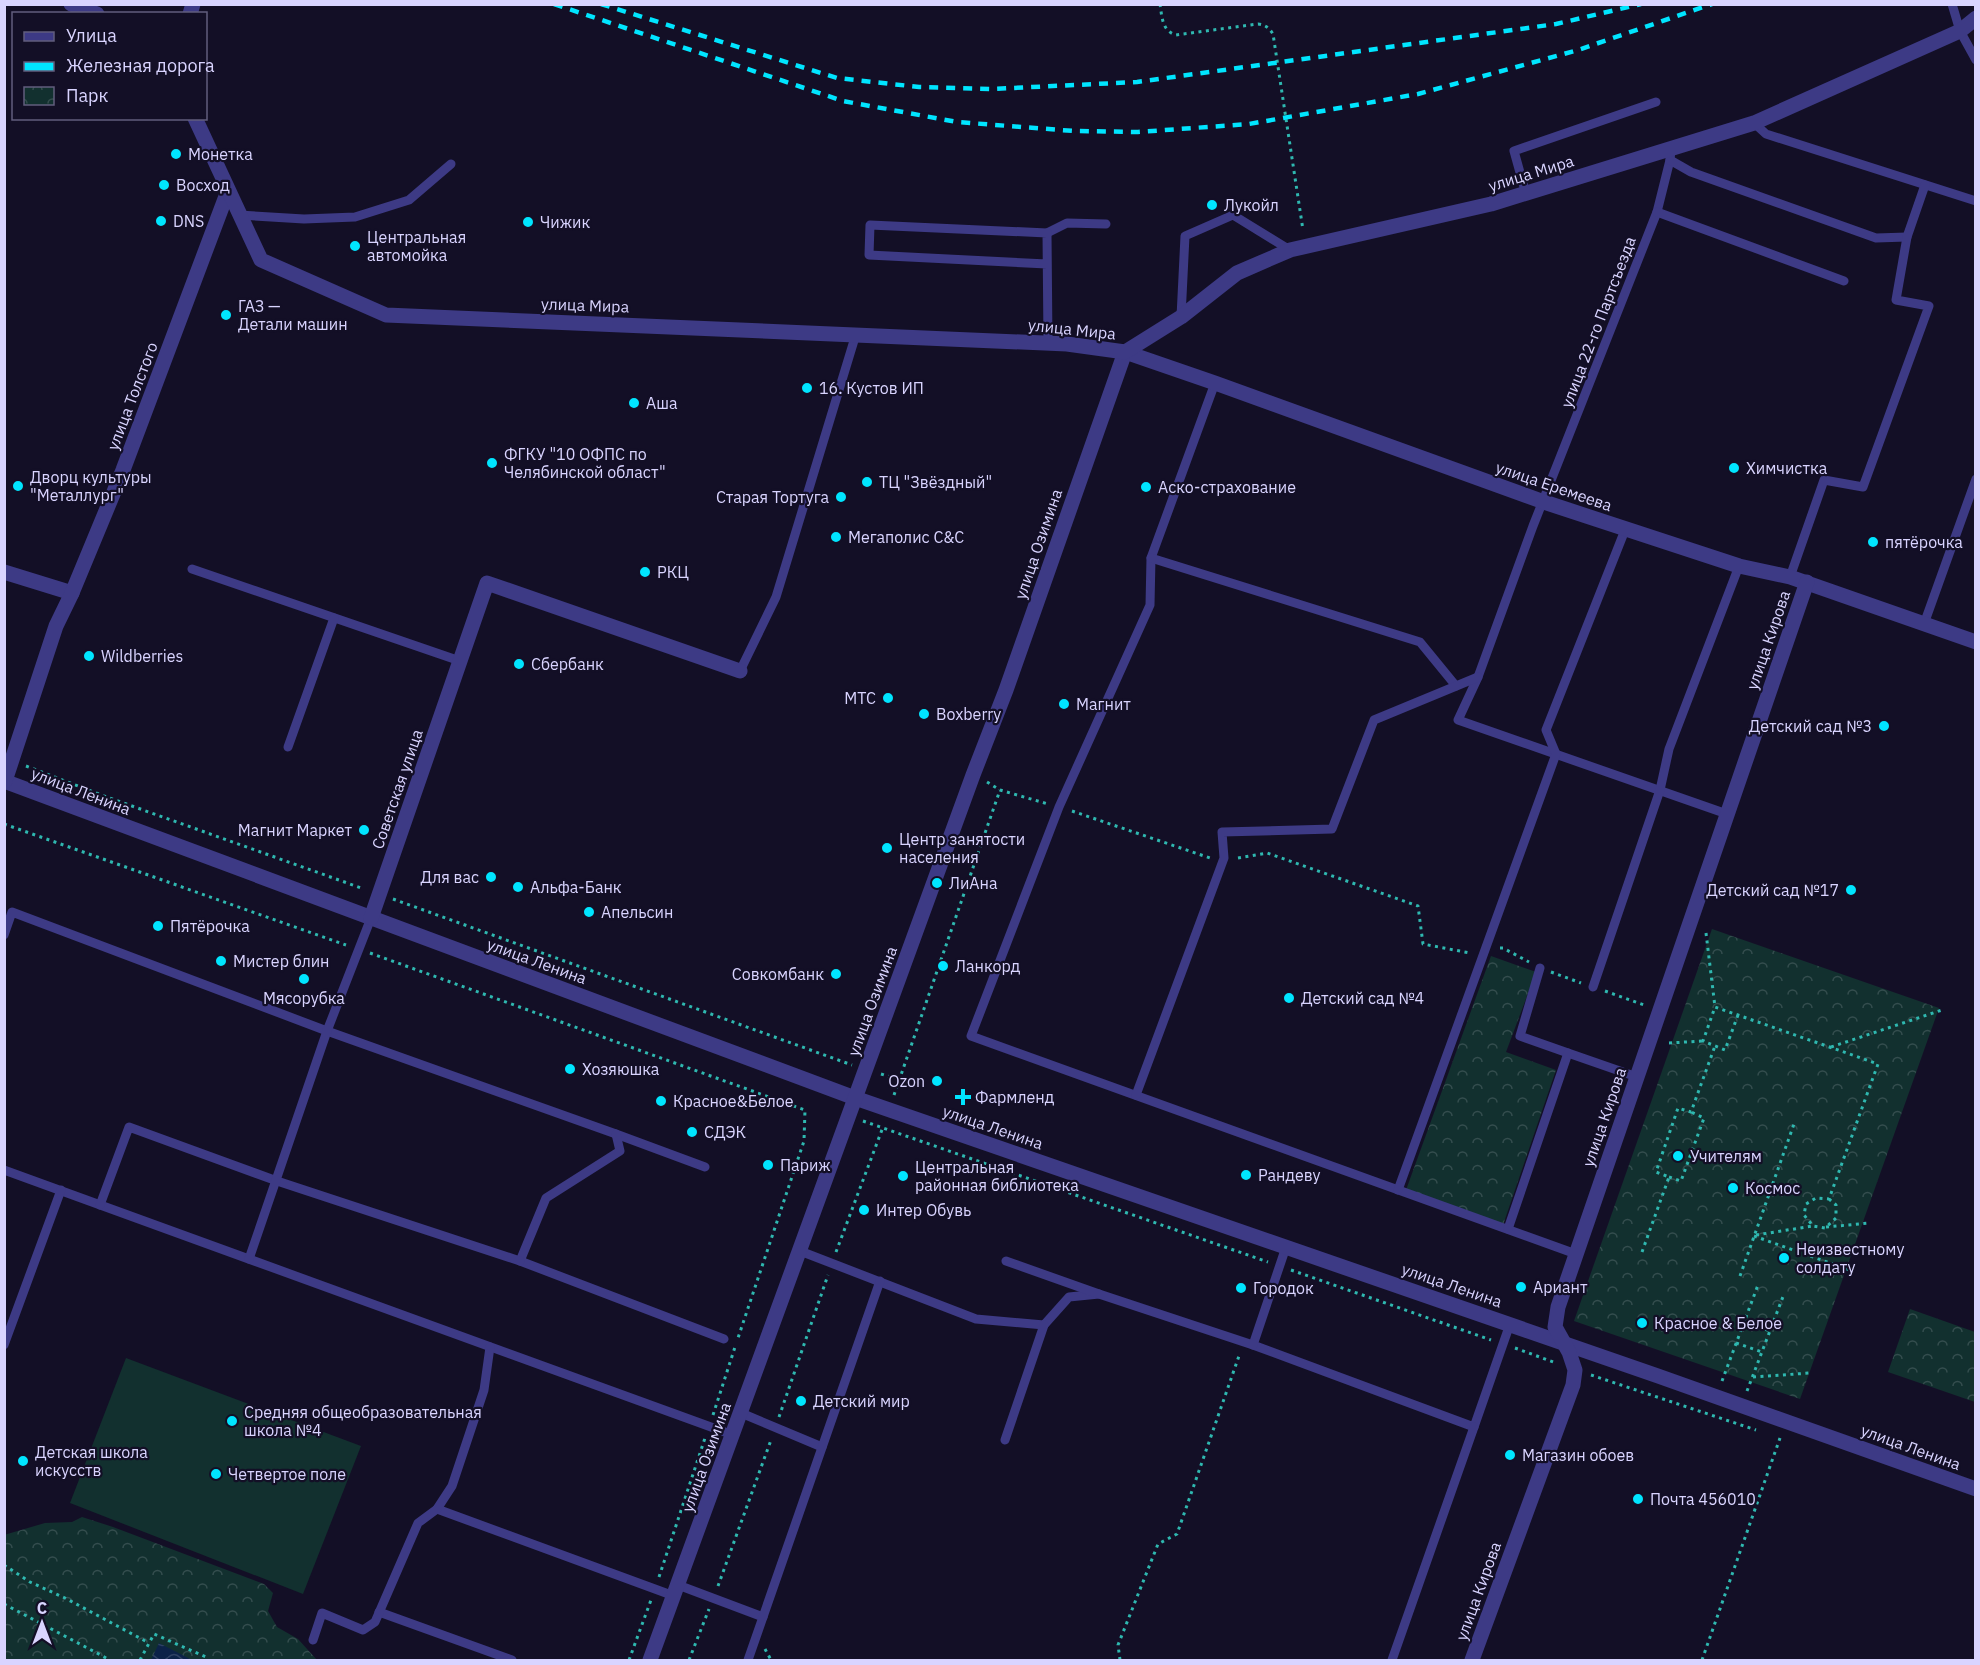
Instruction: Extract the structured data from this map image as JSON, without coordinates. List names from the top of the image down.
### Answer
{
  "streets": {
    "street": [
      "улица Мира",
      "улица Толстого",
      "улица Еремеева",
      "улица Озимина",
      "улица Кирова",
      "Советская улица",
      "улица Ленина"
    ],
    "lane": ["улица 22-го Партсъезда"]
  },
  "crossings": [
    ["улица Мира", "улица 22-го Партсъезда"],
    ["улица Мира", "улица Толстого"],
    ["улица Мира", "улица Еремеева"],
    ["улица Мира", "улица Озимина"],
    ["улица 22-го Партсъезда", "улица Еремеева"],
    ["улица Толстого", "улица Ленина"],
    ["улица Еремеева", "улица Озимина"],
    ["улица Еремеева", "улица Кирова"],
    ["улица Озимина", "улица Ленина"],
    ["улица Кирова", "улица Ленина"],
    ["Советская улица", "улица Ленина"]
  ],
  "places": {
    "other": [
      "Монетка",
      "Восход",
      "Лукойл",
      "DNS",
      "Чижик",
      "Центральная автомойка",
      "ГАЗ — Детали машин",
      "16. Кустов ИП",
      "Аша",
      "ФГКУ \"10 ОФПС по Челябинской област\"",
      "Химчистка",
      "ТЦ \"Звёздный\"",
      "Дворц культуры \"Металлург\"",
      "Аско-страхование",
      "Старая Тортуга",
      "Мегаполис C&C",
      "пятёрочка",
      "РКЦ",
      "Wildberries",
      "Сбербанк",
      "МТС",
      "Магнит",
      "Boxberry",
      "Детский сад №3",
      "Магнит Маркет",
      "Центр занятости населения",
      "Для вас",
      "ЛиАна",
      "Альфа-Банк",
      "Детский сад №17",
      "Апельсин",
      "Пятёрочка",
      "Мистер блин",
      "Ланкорд",
      "Совкомбанк",
      "Мясорубка",
      "Детский сад №4",
      "Хозяюшка",
      "Ozon",
      "Красное&Белое",
      "СДЭК",
      "Учителям",
      "Париж",
      "Рандеву",
      "Центральная районная библиотека",
      "Космос",
      "Интер Обувь",
      "Неизвестному солдату",
      "Ариант",
      "Городок",
      "Красное & Белое",
      "Детский мир",
      "Средняя общеобразовательная школа №4",
      "Магазин обоев",
      "Детская школа искусств",
      "Четвертое поле",
      "Почта 456010"
    ],
    "health": ["Фармленд"]
  },
  "legend": ["Улица", "Железная дорога", "Парк"],
  "north": "top"
}
